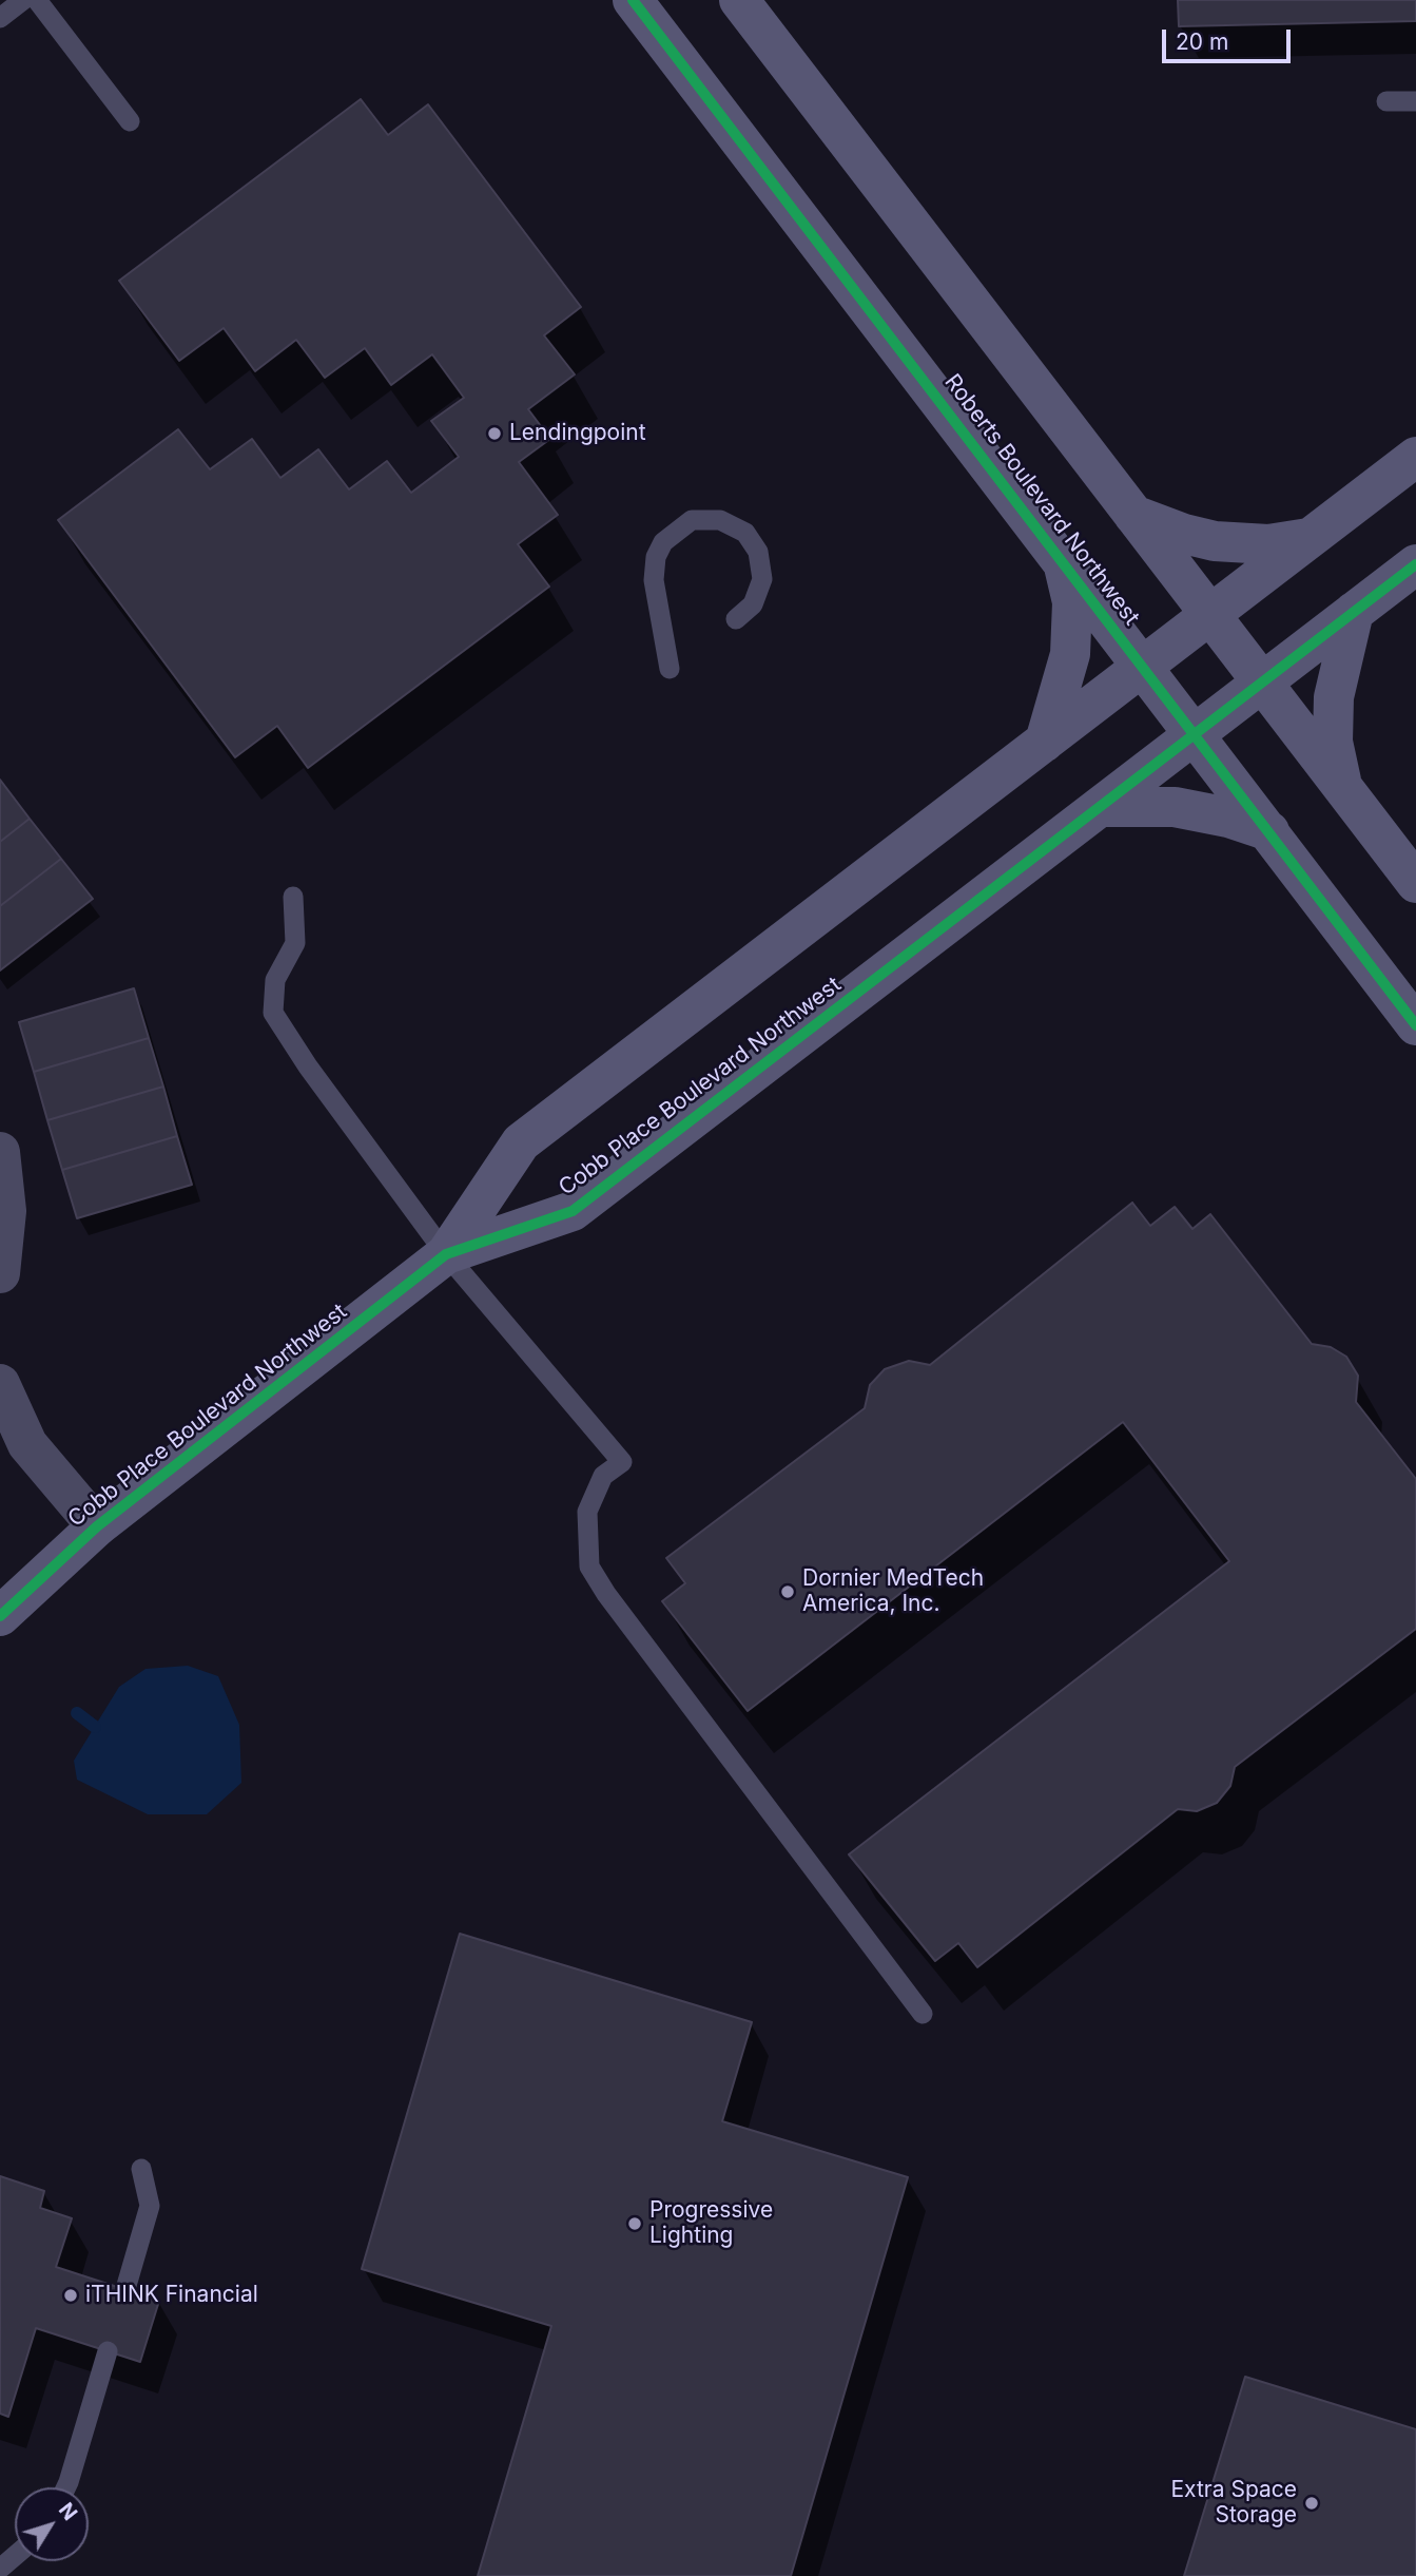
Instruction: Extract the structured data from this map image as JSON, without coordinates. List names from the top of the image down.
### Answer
{
  "streets": {
    "street": ["Roberts Boulevard Northwest", "Cobb Place Boulevard Northwest"]
  },
  "crossings": [
    ["Roberts Boulevard Northwest", "Cobb Place Boulevard Northwest"]
  ],
  "places": [
    "Lendingpoint",
    "Dornier MedTech America, Inc.",
    "Progressive Lighting",
    "iTHINK Financial",
    "Extra Space Storage"
  ],
  "scale_bar": "20 m",
  "north": "top right"
}
